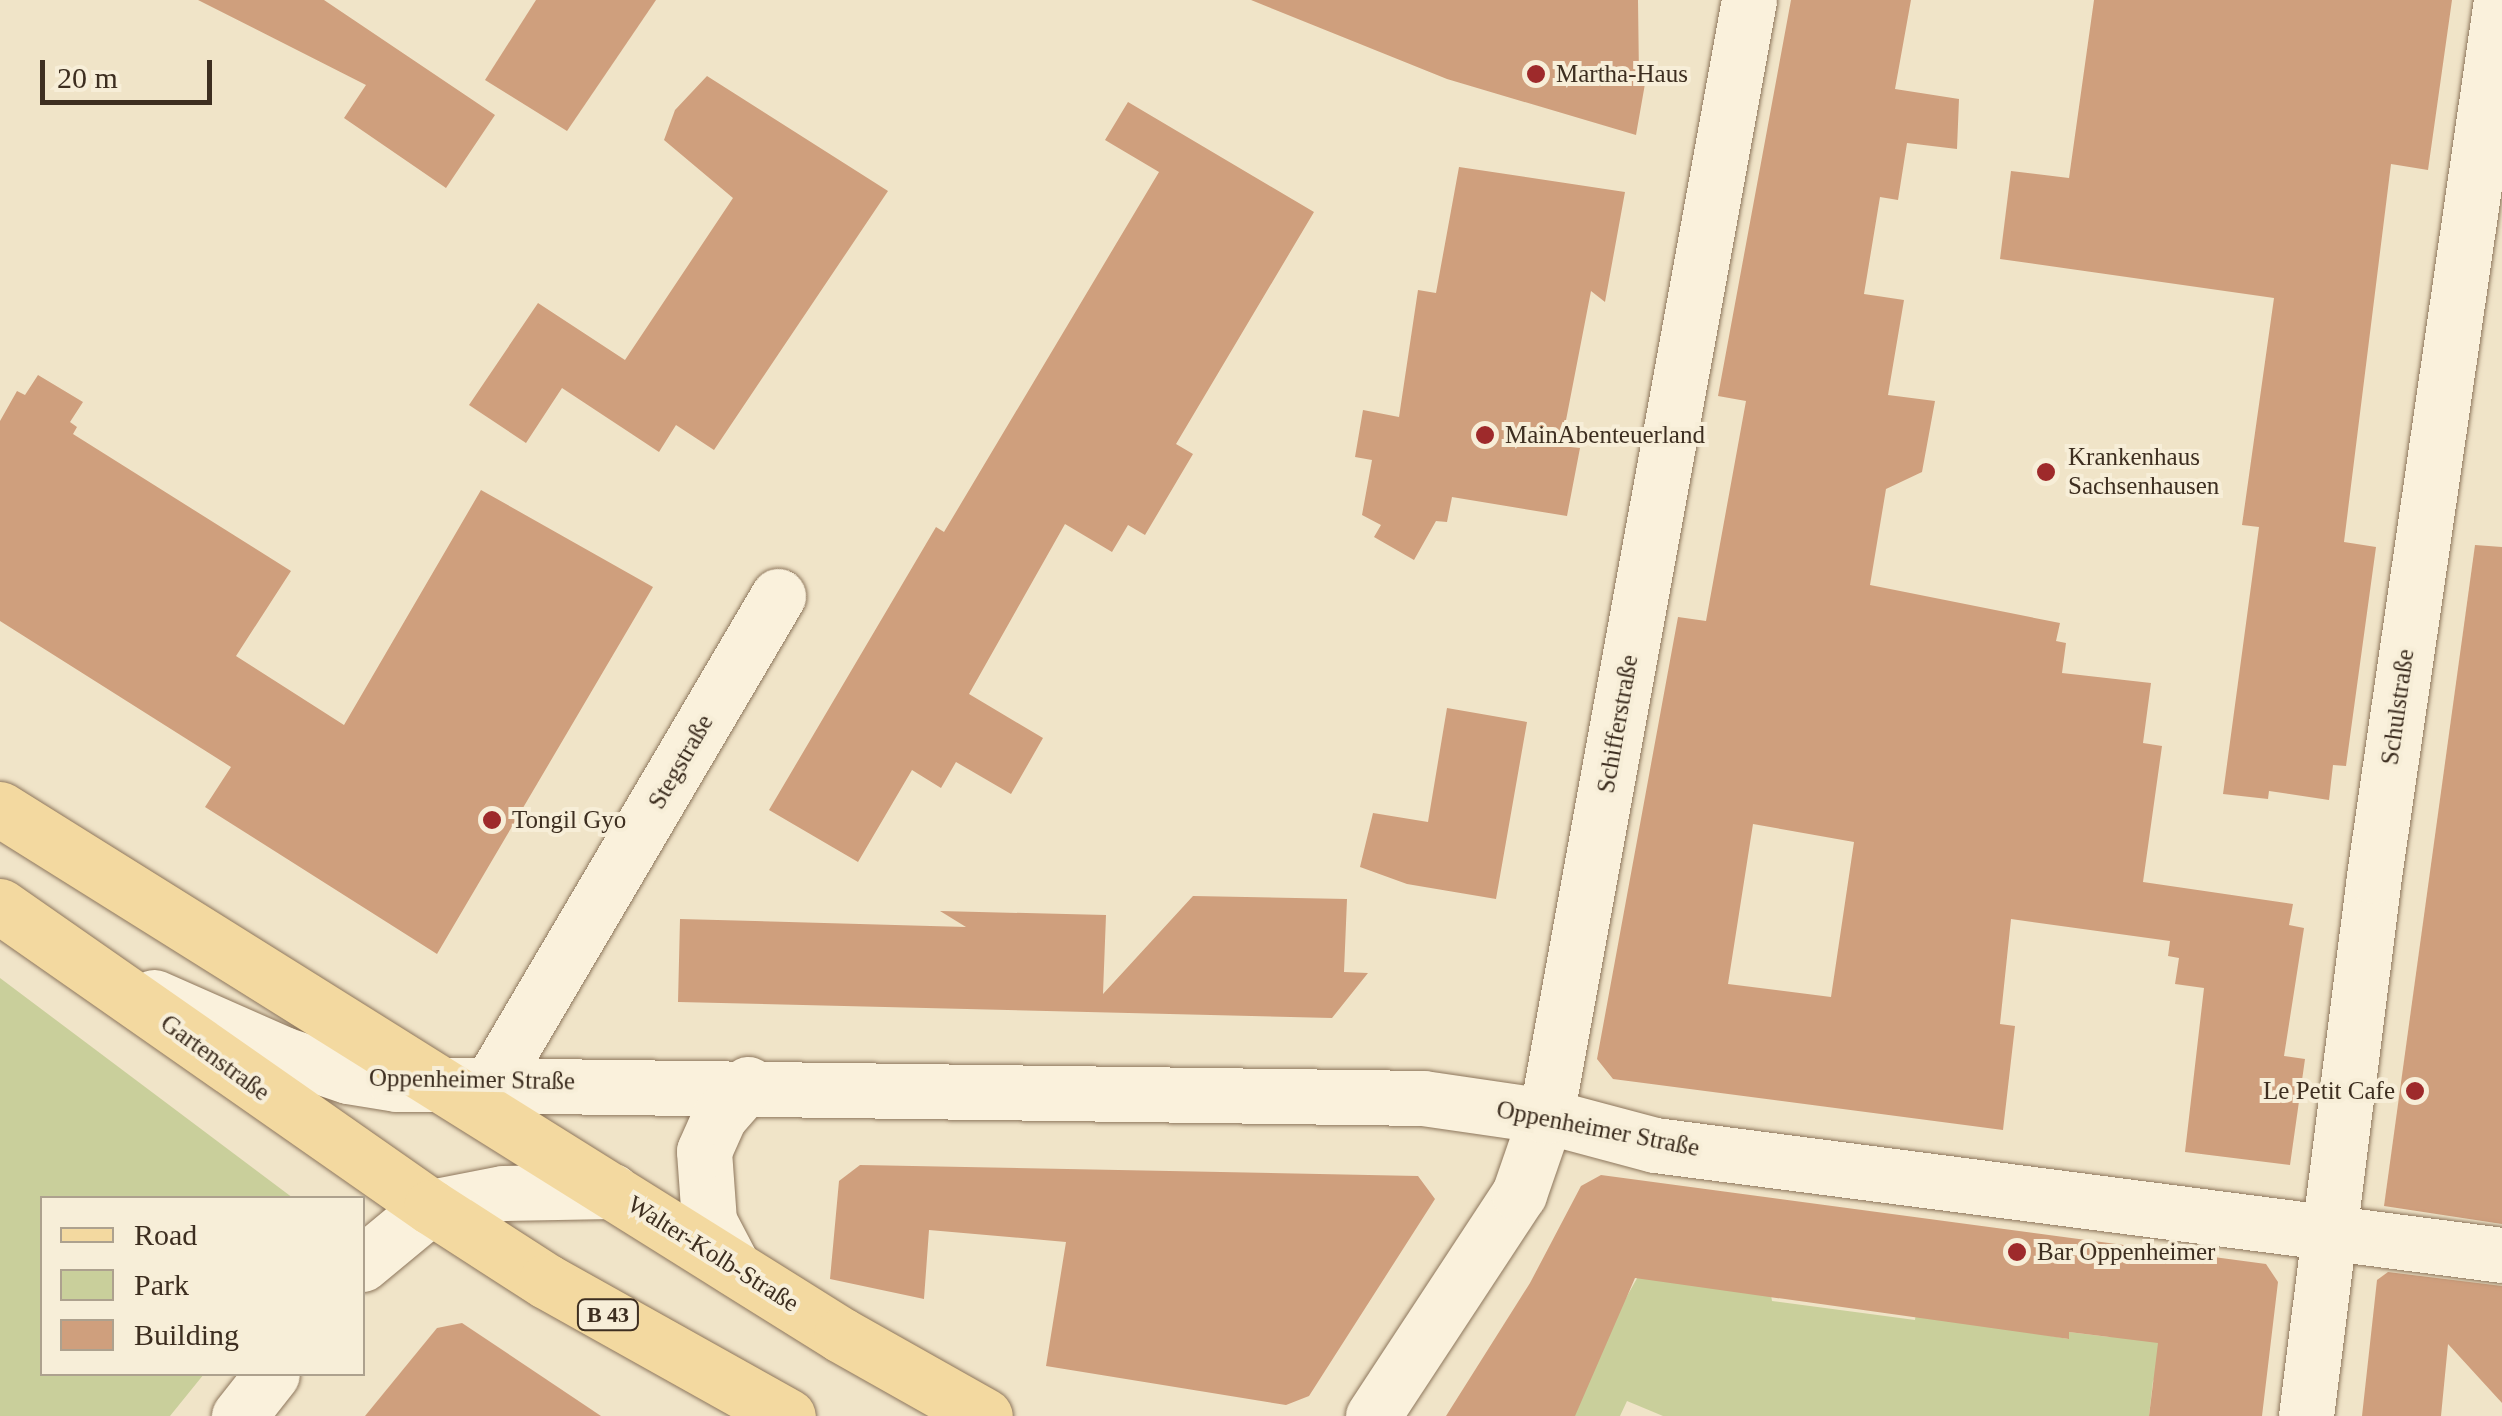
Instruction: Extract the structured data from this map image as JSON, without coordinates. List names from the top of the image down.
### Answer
{
  "streets": {
    "main road": ["Gartenstraße", "Walter-Kolb-Straße", "B 43"],
    "street": [
      "Schulstraße",
      "Schifferstraße",
      "Stegstraße",
      "Oppenheimer Straße"
    ]
  },
  "crossings": [
    ["Schulstraße", "Oppenheimer Straße"],
    ["Schifferstraße", "Oppenheimer Straße"],
    ["Stegstraße", "Oppenheimer Straße"],
    ["Stegstraße", "Walter-Kolb-Straße"],
    ["Gartenstraße", "Oppenheimer Straße"],
    ["Gartenstraße", "B 43"],
    ["Oppenheimer Straße", "Walter-Kolb-Straße"]
  ],
  "places": [
    "Martha-Haus",
    "MainAbenteuerland",
    "Krankenhaus Sachsenhausen",
    "Tongil Gyo",
    "Le Petit Cafe",
    "Bar Oppenheimer"
  ],
  "legend": ["Road", "Park", "Building"],
  "scale_bar": "20 m"
}
